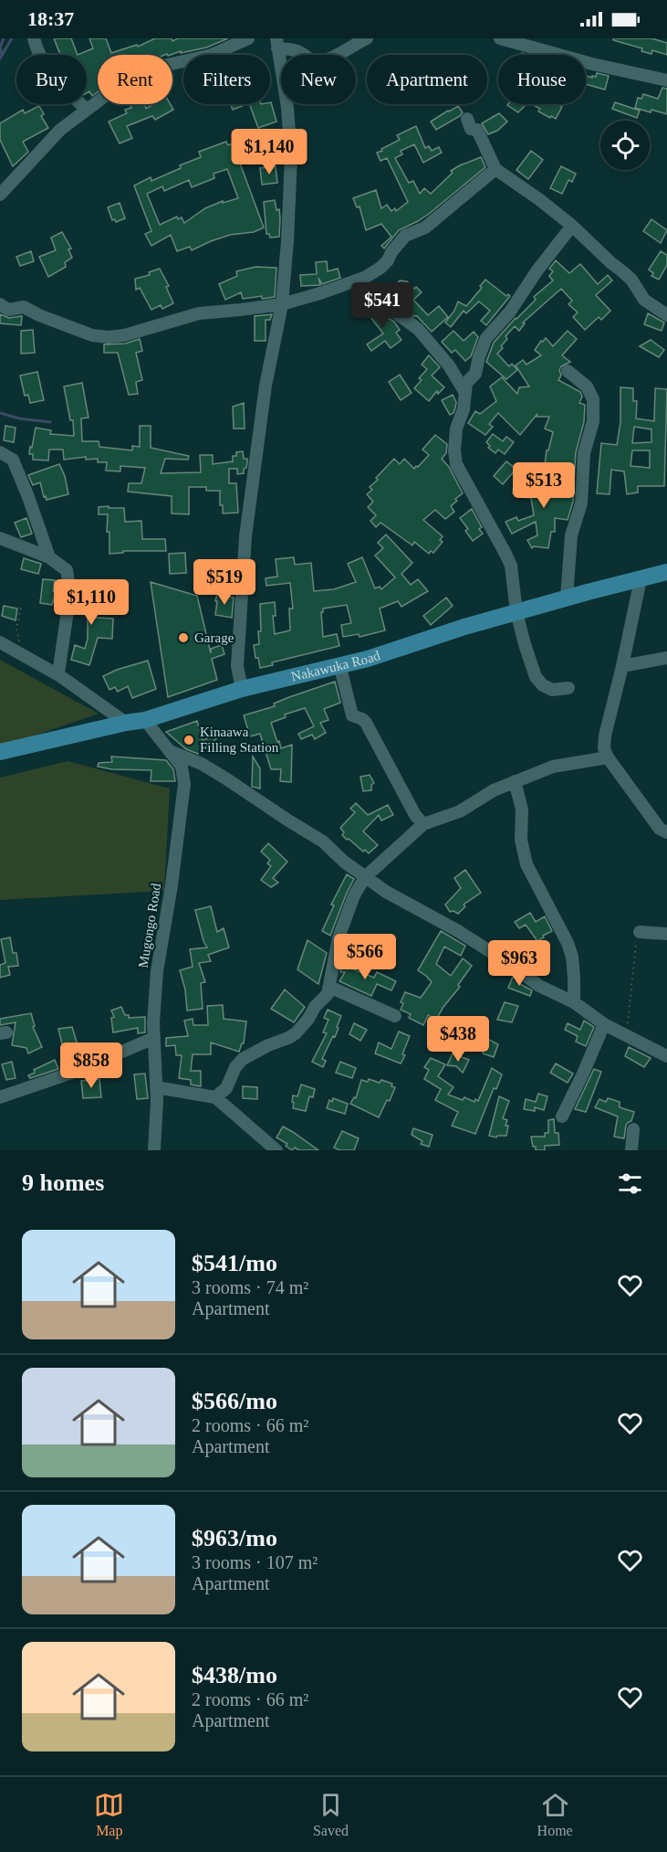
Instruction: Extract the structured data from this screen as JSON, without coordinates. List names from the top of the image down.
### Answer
{
  "streets": {
    "main road": ["Nakawuka Road"],
    "street": ["Mugongo Road"]
  },
  "crossings": [
    ["Nakawuka Road", "Mugongo Road"]
  ],
  "places": ["Garage", "Kinaawa Filling Station"],
  "page": {
    "status": "18:37",
    "chip": [
      "Buy",
      "Rent",
      "Filters",
      "New",
      "Apartment",
      "House"
    ],
    "price": [
      "$1,140",
      "$541",
      "$513",
      "$519",
      "$1,110",
      "$566",
      "$963",
      "$438",
      "$858"
    ],
    "heading": "9 homes",
    "list": [
      {
        "name": "$541/mo",
        "note": "3 rooms · 74 m² · Apartment"
      },
      {
        "name": "$566/mo",
        "note": "2 rooms · 66 m² · Apartment"
      },
      {
        "name": "$963/mo",
        "note": "3 rooms · 107 m² · Apartment"
      },
      {
        "name": "$438/mo",
        "note": "2 rooms · 66 m² · Apartment"
      }
    ],
    "tabs": ["Map", "Saved", "Home"]
  }
}
